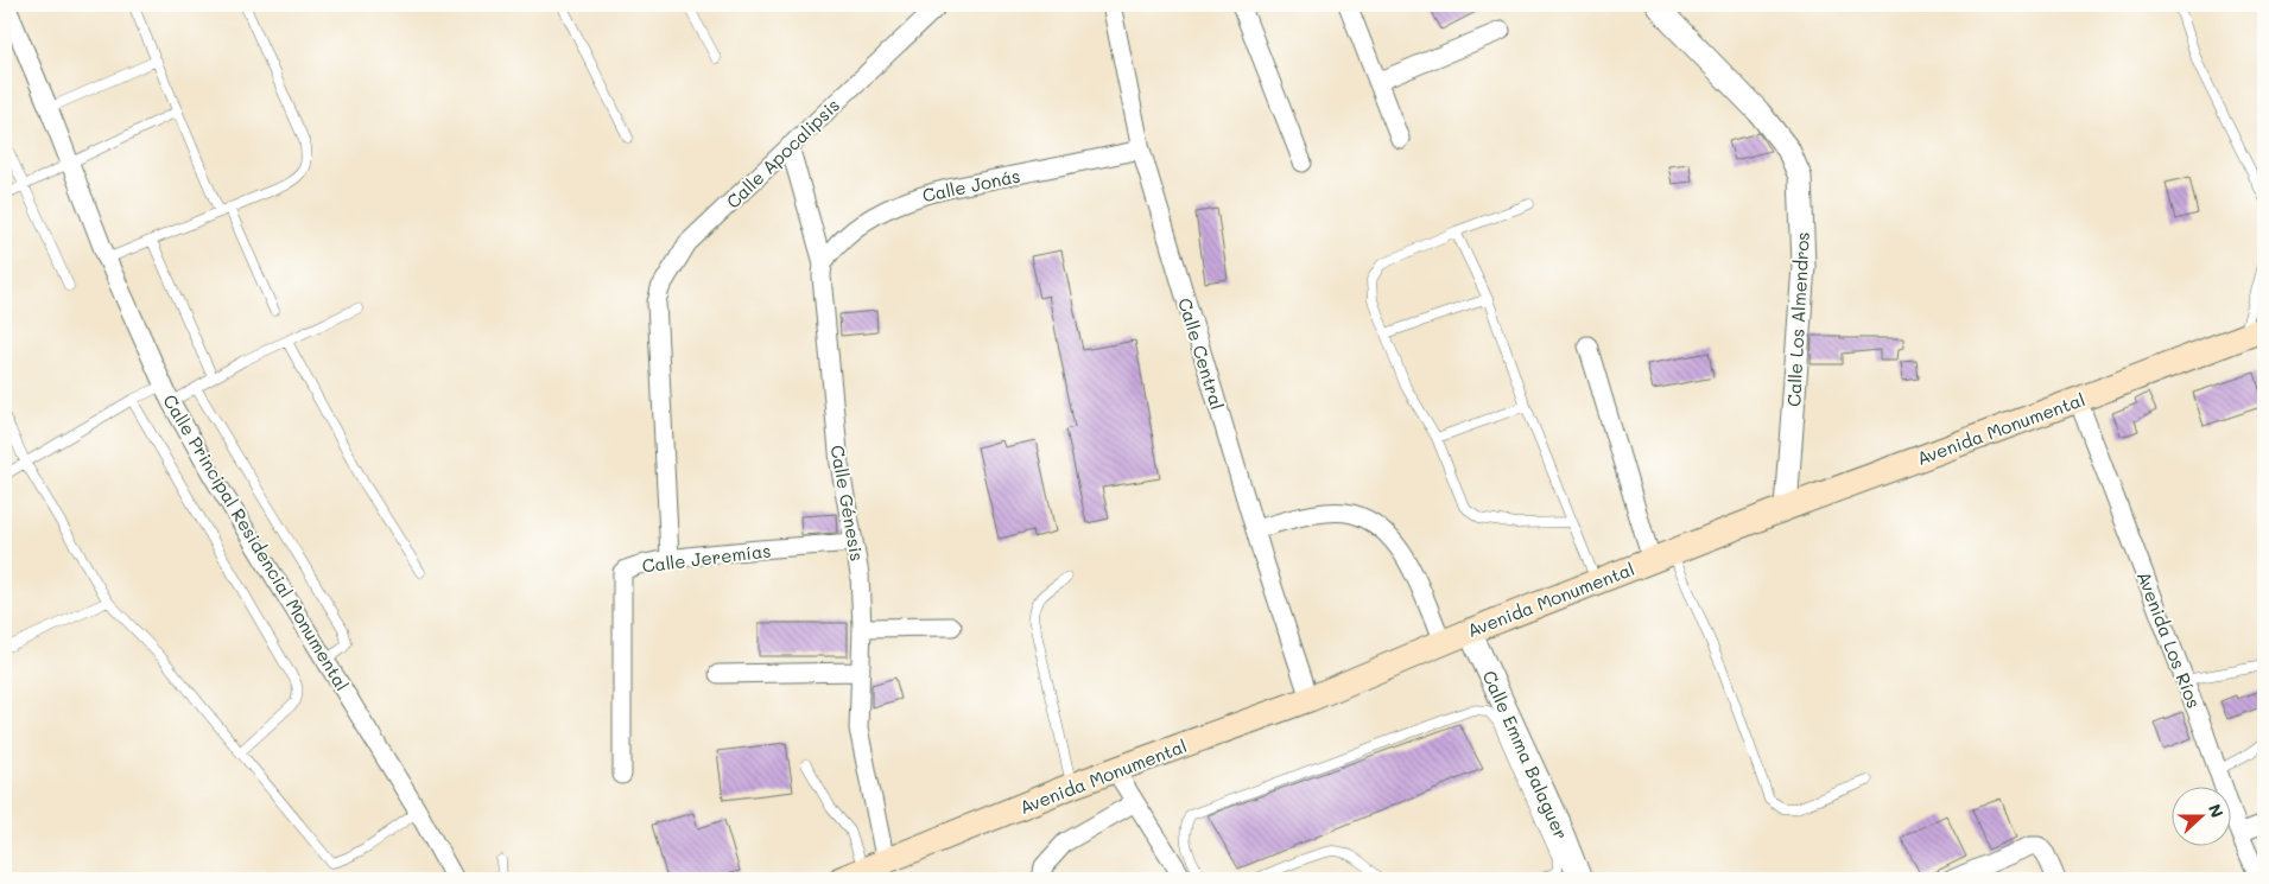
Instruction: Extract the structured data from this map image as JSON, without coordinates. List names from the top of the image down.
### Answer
{
  "streets": {
    "main road": ["Avenida Monumental"],
    "street": [
      "Calle Apocalipsis",
      "Calle Jonás",
      "Calle Los Almendros",
      "Calle Central",
      "Calle Génesis",
      "Calle Principal Residencial Monumental",
      "Calle Jeremías",
      "Avenida Los Ríos",
      "Calle Emma Balaguer"
    ]
  },
  "crossings": [
    ["Calle Apocalipsis", "Calle Génesis"],
    ["Calle Apocalipsis", "Calle Jeremías"],
    ["Calle Jonás", "Calle Central"],
    ["Calle Jonás", "Calle Génesis"],
    ["Calle Los Almendros", "Avenida Monumental"],
    ["Calle Central", "Avenida Monumental"],
    ["Avenida Monumental", "Calle Génesis"],
    ["Avenida Monumental", "Avenida Los Ríos"],
    ["Avenida Monumental", "Calle Emma Balaguer"],
    ["Calle Génesis", "Calle Jeremías"]
  ],
  "north": "right"
}
